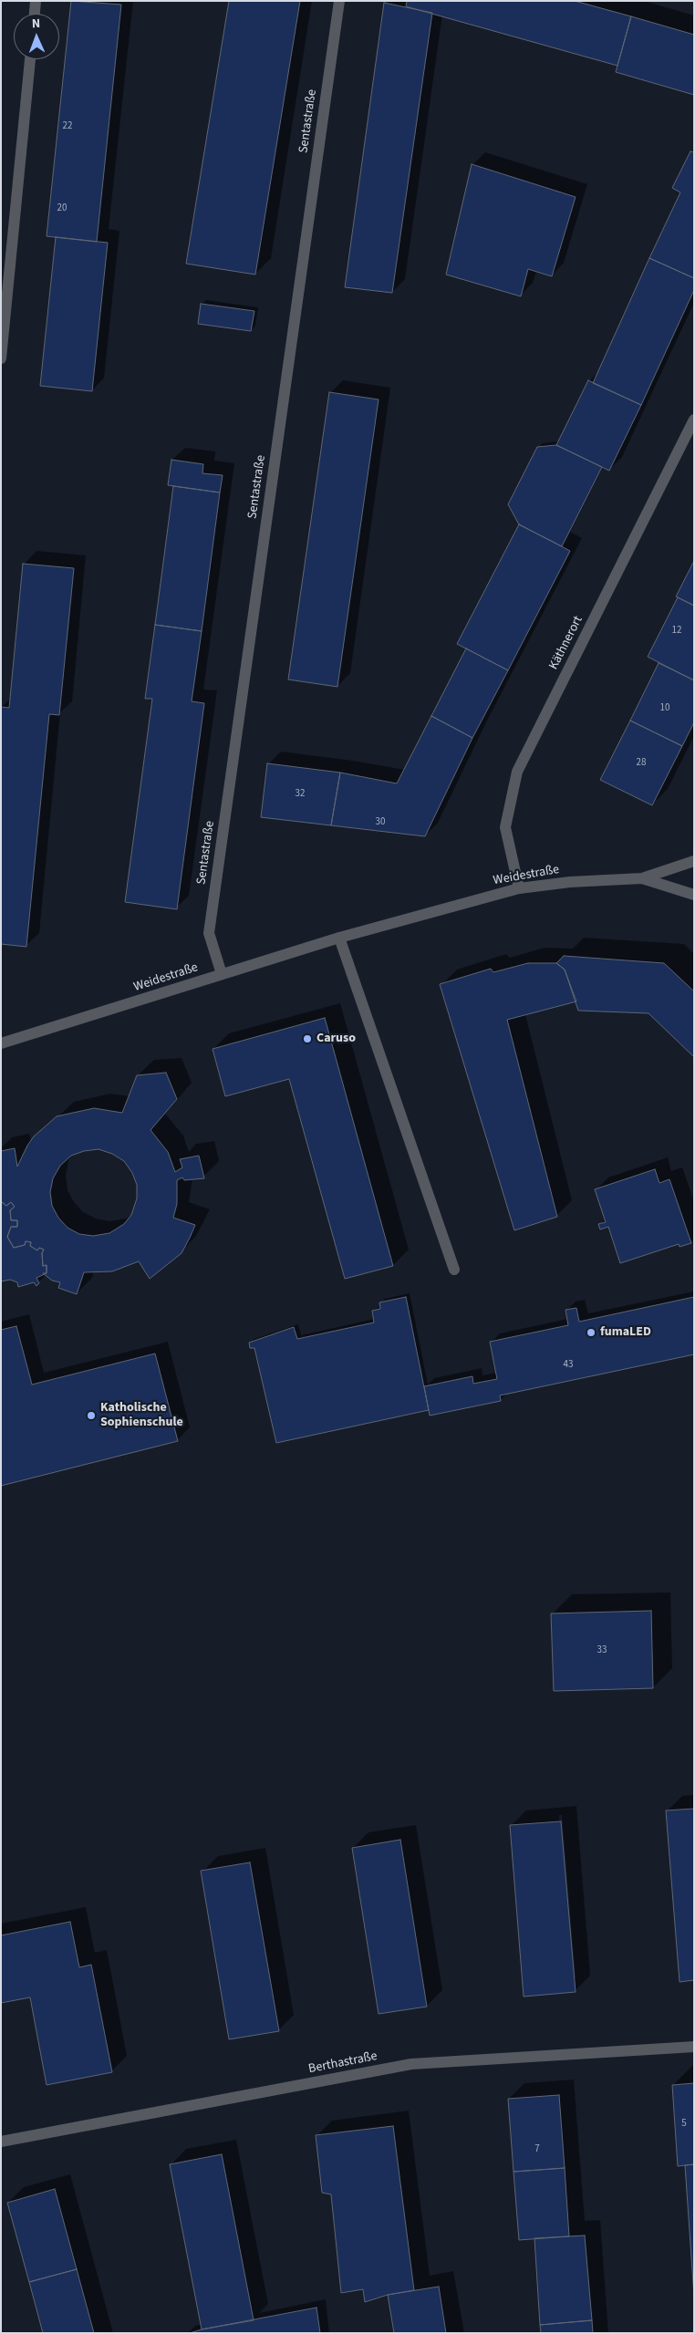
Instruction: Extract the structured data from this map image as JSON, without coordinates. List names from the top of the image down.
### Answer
{
  "streets": {
    "street": [
      "Sentastraße",
      "Käthnerort",
      "Weidestraße",
      "Berthastraße"
    ]
  },
  "crossings": [
    ["Sentastraße", "Weidestraße"],
    ["Käthnerort", "Weidestraße"]
  ],
  "places": ["Caruso", "fumaLED", "Katholische Sophienschule"],
  "house_numbers": [
    "22",
    "20",
    "12",
    "10",
    "28",
    "32",
    "30",
    "43",
    "33",
    "5",
    "7"
  ],
  "north": "top"
}
